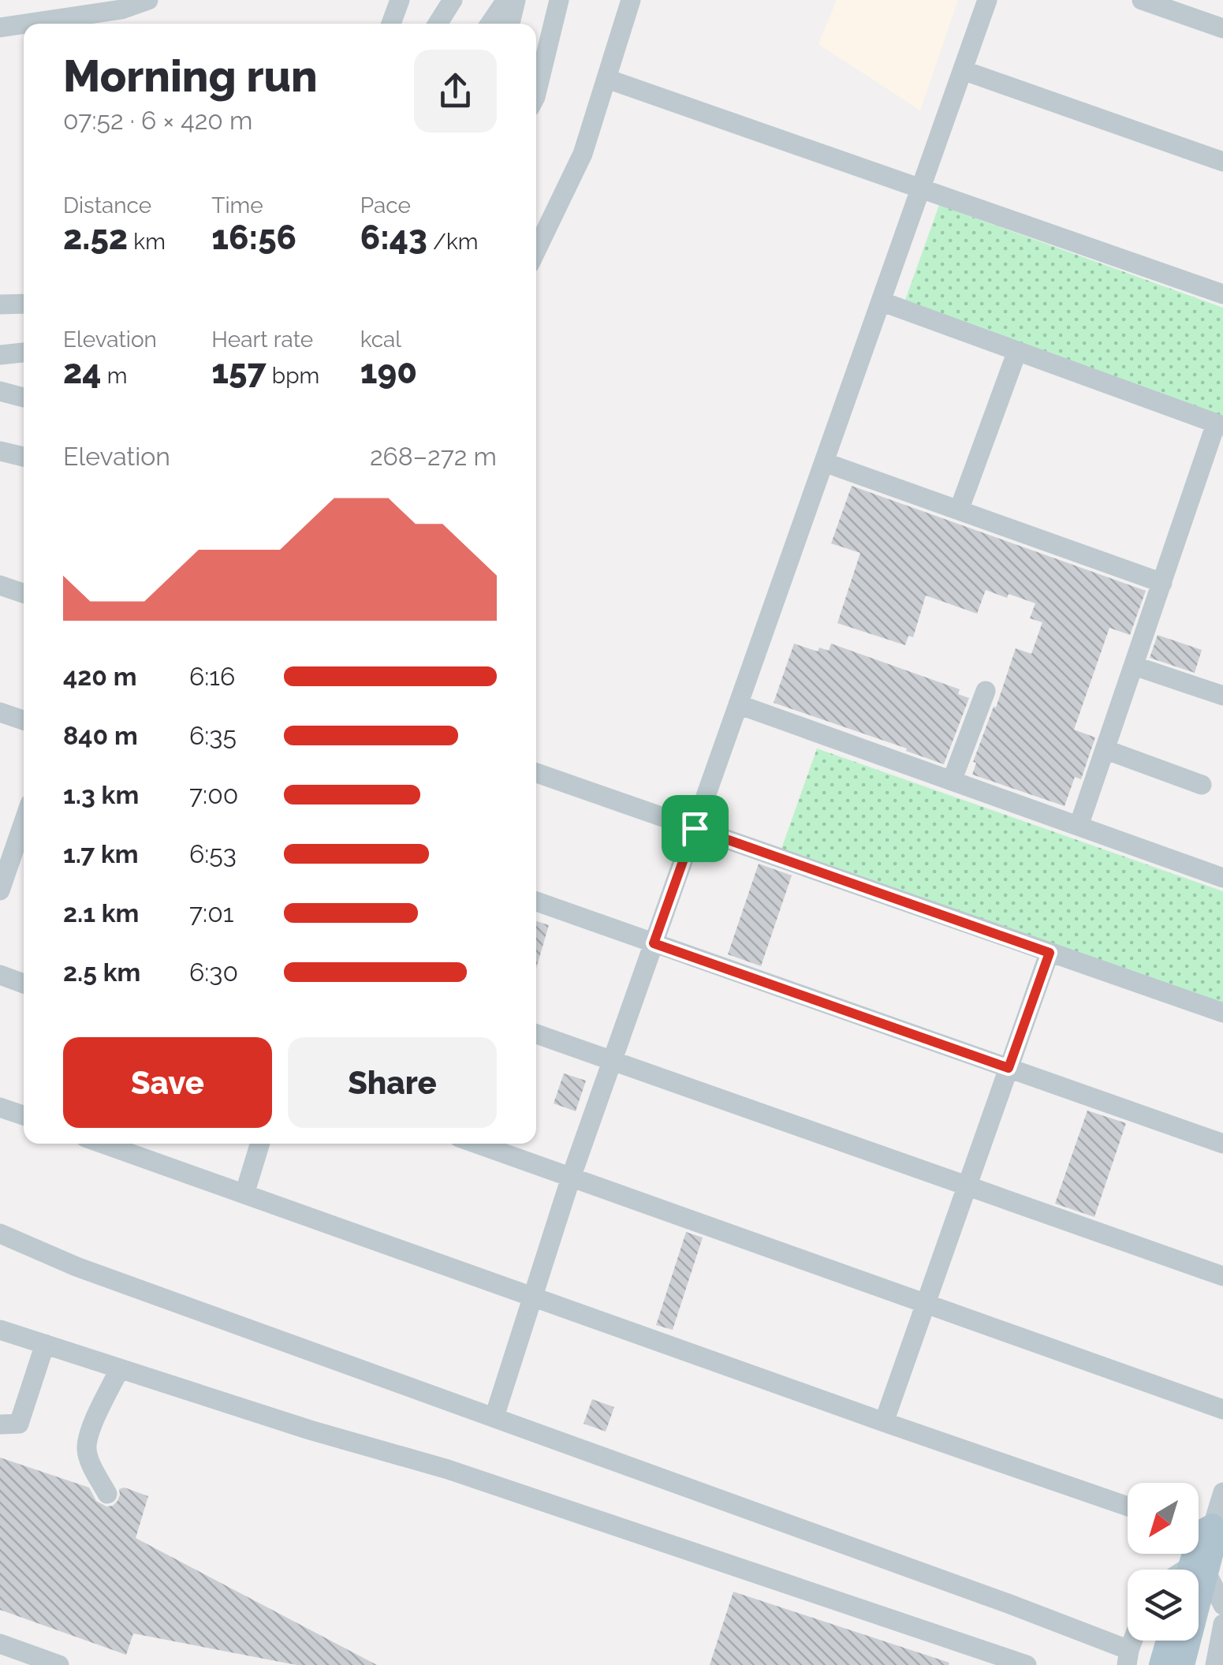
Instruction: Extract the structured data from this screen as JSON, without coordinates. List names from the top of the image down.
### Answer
{
  "north": "bottom left",
  "page": {
    "heading": ["Morning run", "07:52 · 6 × 420 m"],
    "stats": [
      ["Distance", "2.52 km"],
      ["Time", "16:56"],
      ["Pace", "6:43 /km"],
      ["Elevation", "24 m"],
      ["Heart rate", "157 bpm"],
      ["kcal", "190"]
    ],
    "chart": ["Elevation", "268–272 m"],
    "list": [
      {
        "name": "420 m",
        "note": "6:16"
      },
      {
        "name": "840 m",
        "note": "6:35"
      },
      {
        "name": "1.3 km",
        "note": "7:00"
      },
      {
        "name": "1.7 km",
        "note": "6:53"
      },
      {
        "name": "2.1 km",
        "note": "7:01"
      },
      {
        "name": "2.5 km",
        "note": "6:30"
      }
    ],
    "buttons": ["Save", "Share"]
  }
}
